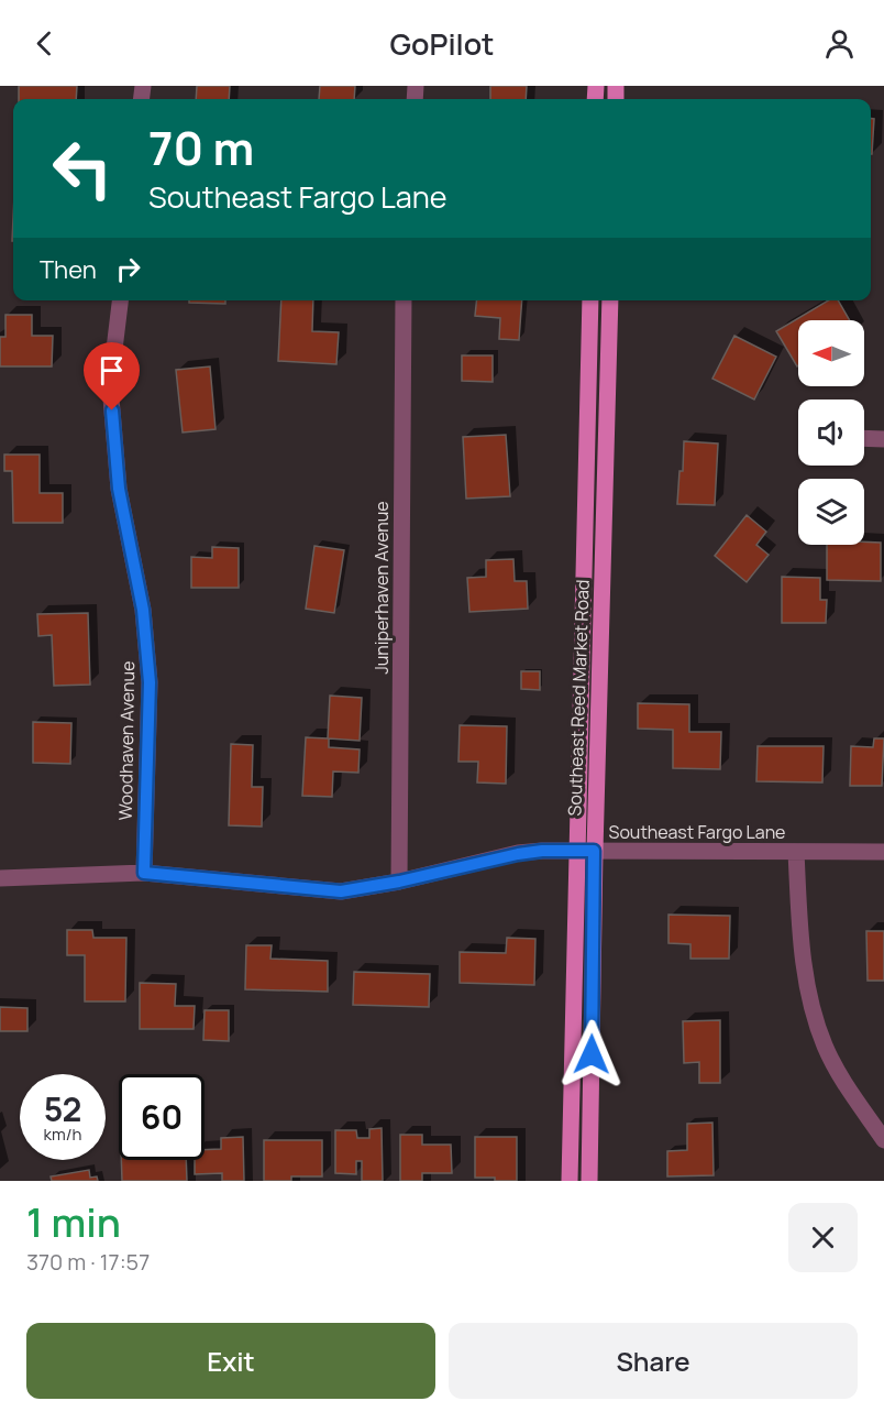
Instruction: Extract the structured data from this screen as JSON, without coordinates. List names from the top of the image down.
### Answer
{
  "streets": {
    "main road": ["Southeast Reed Market Road"],
    "street": ["Juniperhaven Avenue", "Woodhaven Avenue", "Southeast Fargo Lane"]
  },
  "crossings": [
    ["Juniperhaven Avenue", "Southeast Fargo Lane"],
    ["Southeast Reed Market Road", "Southeast Fargo Lane"],
    ["Woodhaven Avenue", "Southeast Fargo Lane"]
  ],
  "north": "left",
  "page": {
    "header": "GoPilot",
    "turn": ["70 m", "Southeast Fargo Lane"],
    "then": "Then",
    "speed": "52 km/h",
    "limit": "60",
    "heading": ["1 min", "370 m · 17:57"],
    "buttons": ["Exit", "Share"]
  }
}
